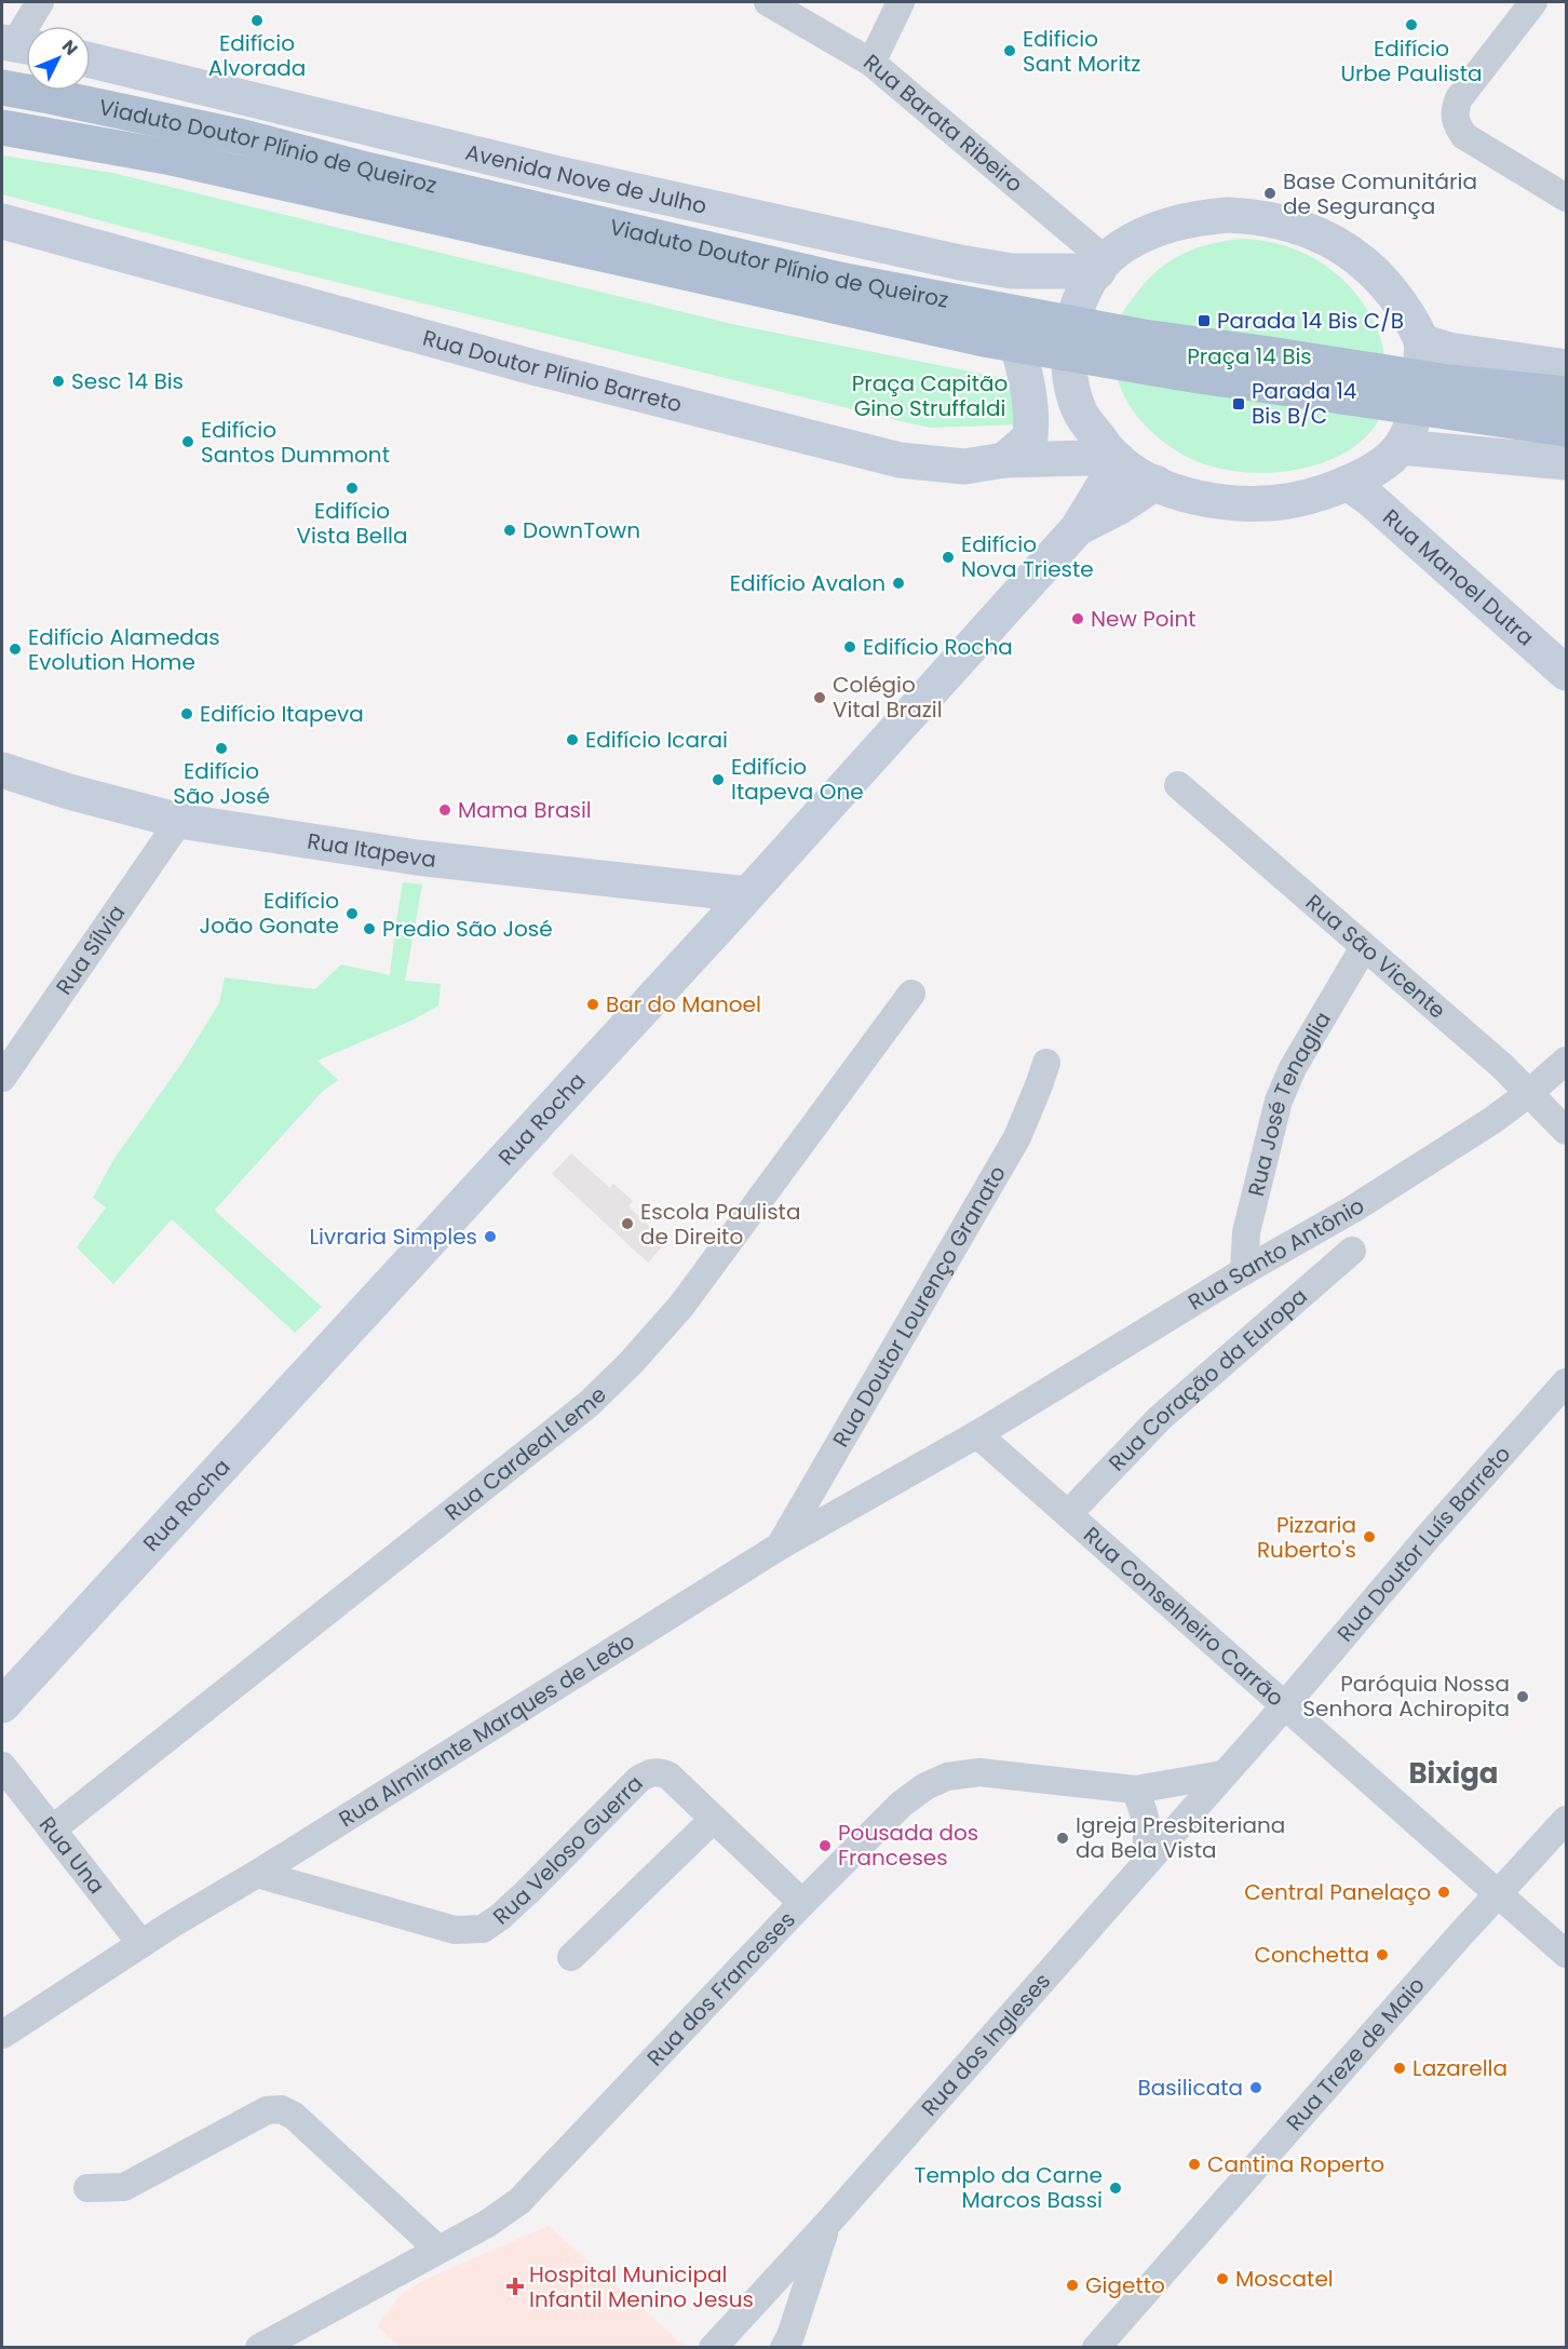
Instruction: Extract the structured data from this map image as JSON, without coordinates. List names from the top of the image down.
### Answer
{
  "streets": {
    "main road": [
      "Viaduto Doutor Plínio de Queiroz",
      "Avenida Nove de Julho",
      "Rua Doutor Plínio Barreto",
      "Rua Manoel Dutra",
      "Rua Itapeva",
      "Rua Rocha"
    ],
    "street": [
      "Rua Barata Ribeiro",
      "Rua Sílvia",
      "Rua São Vicente",
      "Rua José Tenaglia",
      "Rua Santo Antônio",
      "Rua Doutor Lourenço Granato",
      "Rua Coração da Europa",
      "Rua Cardeal Leme",
      "Rua Doutor Luís Barreto",
      "Rua Conselheiro Carrão",
      "Rua Almirante Marques de Leão",
      "Rua Veloso Guerra",
      "Rua Una",
      "Rua dos Franceses",
      "Rua dos Ingleses",
      "Rua Treze de Maio"
    ]
  },
  "crossings": [
    ["Rua Barata Ribeiro", "Avenida Nove de Julho"],
    ["Rua Doutor Plínio Barreto", "Rua Rocha"],
    ["Rua Itapeva", "Rua Sílvia"],
    ["Rua Itapeva", "Rua Rocha"],
    ["Rua São Vicente", "Rua José Tenaglia"],
    ["Rua São Vicente", "Rua Santo Antônio"],
    ["Rua José Tenaglia", "Rua Santo Antônio"],
    ["Rua Santo Antônio", "Rua Conselheiro Carrão"],
    ["Rua Santo Antônio", "Rua Almirante Marques de Leão"],
    ["Rua Doutor Lourenço Granato", "Rua Almirante Marques de Leão"],
    ["Rua Coração da Europa", "Rua Conselheiro Carrão"],
    ["Rua Cardeal Leme", "Rua Una"],
    ["Rua Doutor Luís Barreto", "Rua Conselheiro Carrão"],
    ["Rua Doutor Luís Barreto", "Rua dos Ingleses"],
    ["Rua Conselheiro Carrão", "Rua Almirante Marques de Leão"],
    ["Rua Conselheiro Carrão", "Rua dos Ingleses"],
    ["Rua Conselheiro Carrão", "Rua Treze de Maio"],
    ["Rua Almirante Marques de Leão", "Rua Veloso Guerra"],
    ["Rua Almirante Marques de Leão", "Rua Una"],
    ["Rua Veloso Guerra", "Rua dos Franceses"],
    ["Rua dos Franceses", "Rua dos Ingleses"]
  ],
  "districts": ["Bixiga"],
  "parks": ["Praça 14 Bis", "Praça Capitão Gino Struffaldi"],
  "places": {
    "other": [
      "Edifício Alvorada",
      "Edifício Urbe Paulista",
      "Edificio Sant Moritz",
      "Base Comunitária de Segurança",
      "Sesc 14 Bis",
      "Edifício Santos Dummont",
      "Edifício Vista Bella",
      "DownTown",
      "Edifício Nova Trieste",
      "Edifício Avalon",
      "New Point",
      "Edifício Rocha",
      "Edifício Alamedas Evolution Home",
      "Colégio Vital Brazil",
      "Edifício Itapeva",
      "Edifício Icarai",
      "Edifício São José",
      "Edifício Itapeva One",
      "Mama Brasil",
      "Edifício João Gonate",
      "Predio São José",
      "Bar do Manoel",
      "Escola Paulista de Direito",
      "Livraria Simples",
      "Pizzaria Ruberto's",
      "Paróquia Nossa Senhora Achiropita",
      "Igreja Presbiteriana da Bela Vista",
      "Pousada dos Franceses",
      "Central Panelaço",
      "Conchetta",
      "Lazarella",
      "Basilicata",
      "Cantina Roperto",
      "Templo da Carne Marcos Bassi",
      "Moscatel",
      "Gigetto"
    ],
    "transit": ["Parada 14 Bis C/B", "Parada 14 Bis B/C"],
    "health": ["Hospital Municipal Infantil Menino Jesus"]
  },
  "north": "top right"
}
